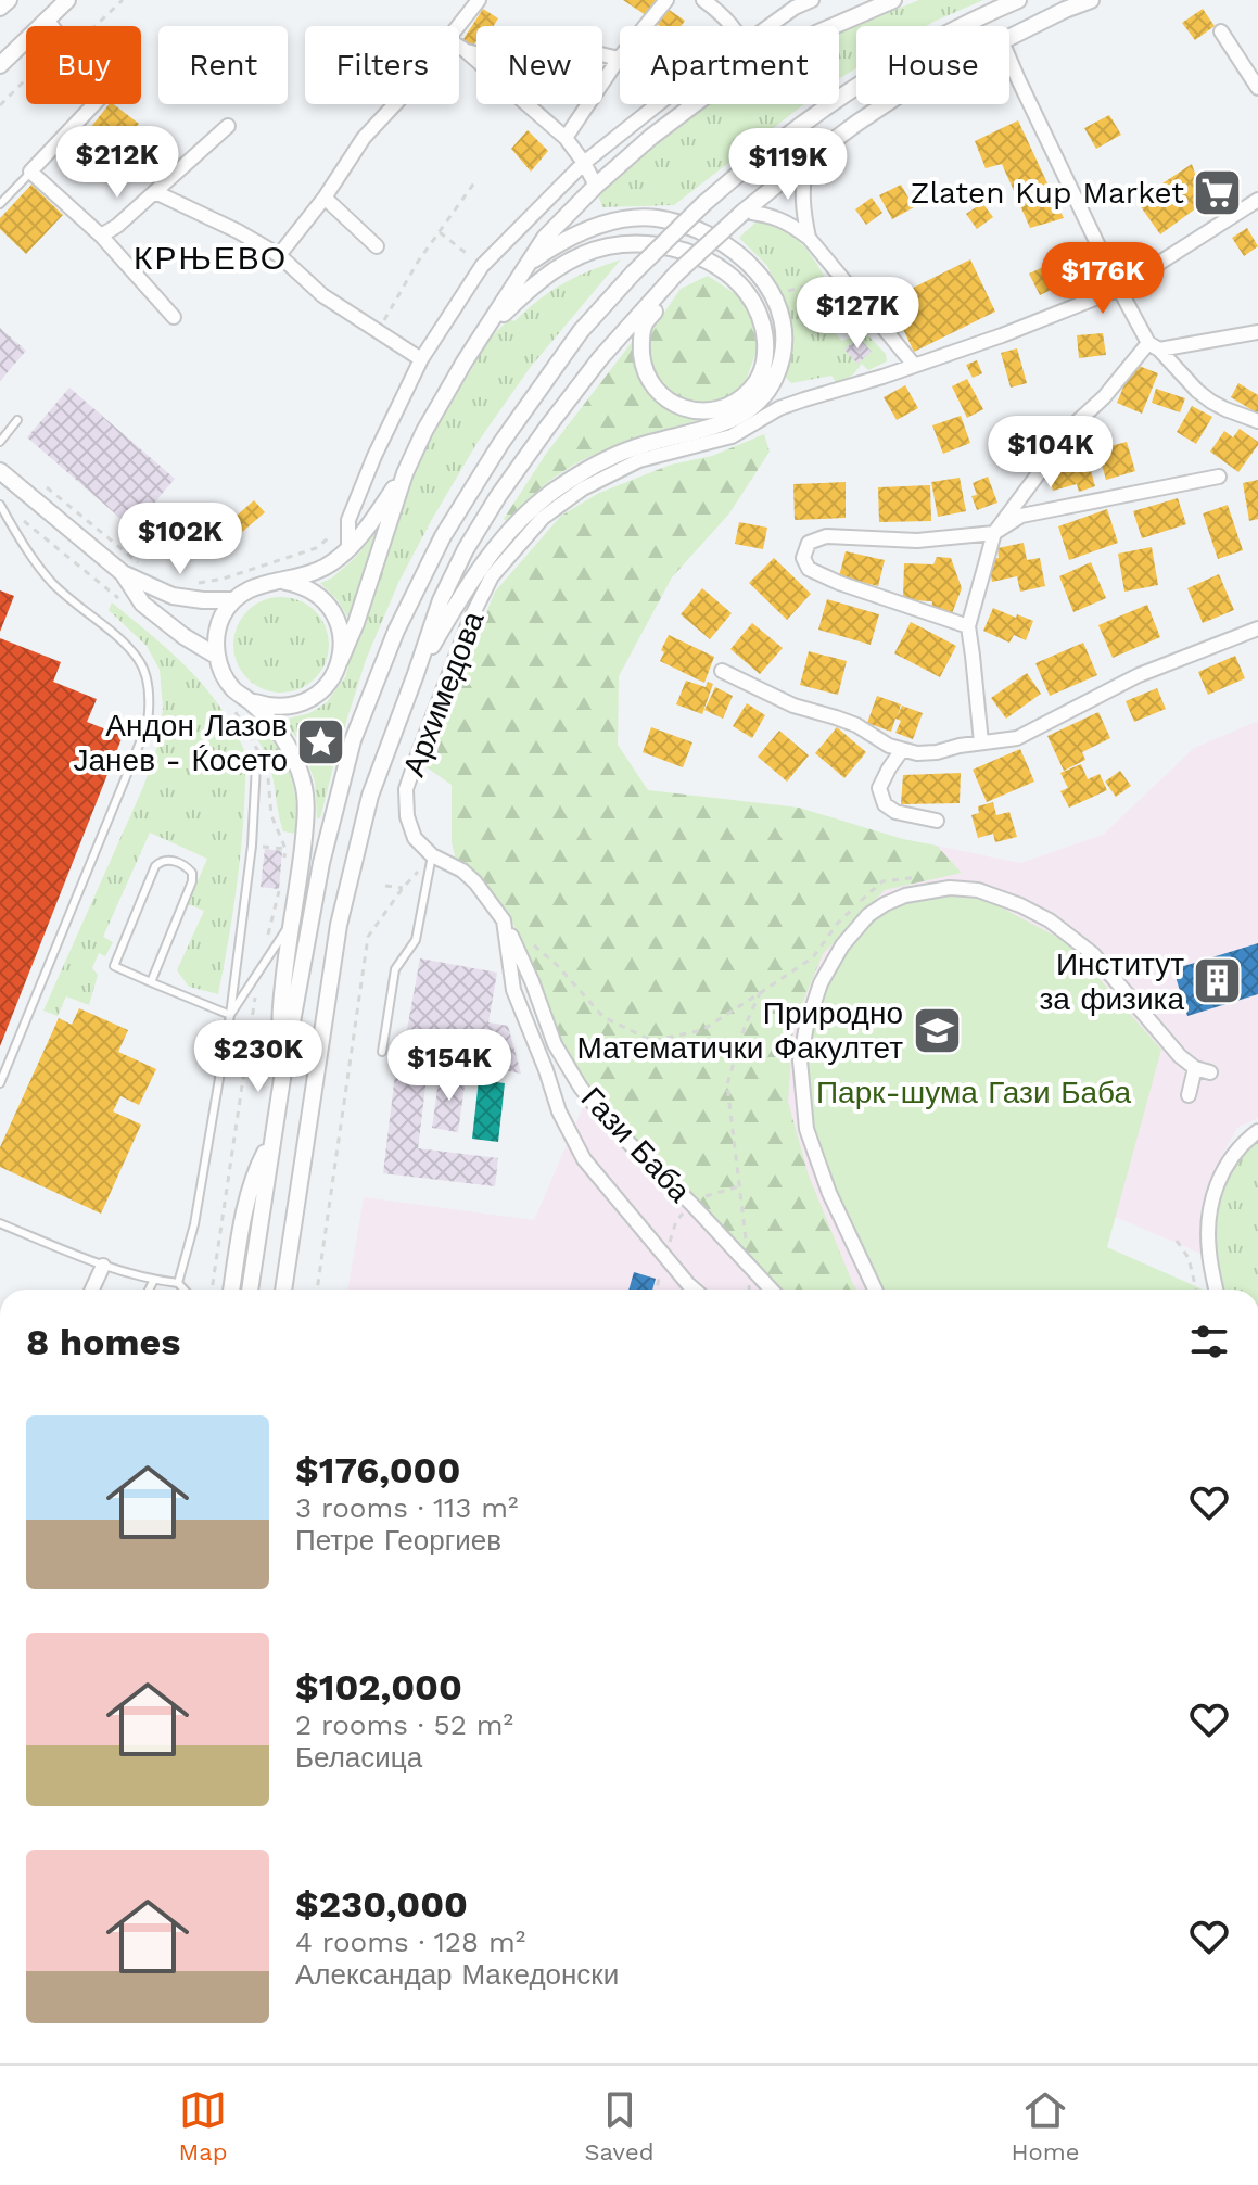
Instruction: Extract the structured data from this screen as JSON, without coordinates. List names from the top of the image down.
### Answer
{
  "streets": {
    "street": ["Архимедова", "Гази Баба"]
  },
  "crossings": [
    ["Архимедова", "Гази Баба"]
  ],
  "districts": ["КРЊЕВО"],
  "parks": ["Парк-шума Гази Баба"],
  "places": {
    "supermarket": ["Zlaten Kup Market"],
    "place": ["Андон Лазов Јанев - Ќосето"],
    "building": ["Институт за физика"],
    "school or university": ["Природно Математички Факултет"]
  },
  "page": {
    "chip": [
      "Buy",
      "Rent",
      "Filters",
      "New",
      "Apartment",
      "House"
    ],
    "price": [
      "$212K",
      "$119K",
      "$176K",
      "$127K",
      "$104K",
      "$102K",
      "$230K",
      "$154K"
    ],
    "heading": "8 homes",
    "list": [
      {
        "name": "$176,000",
        "note": "3 rooms · 113 m² · Петре Георгиев"
      },
      {
        "name": "$102,000",
        "note": "2 rooms · 52 m² · Беласица"
      },
      {
        "name": "$230,000",
        "note": "4 rooms · 128 m² · Александар Македонски"
      }
    ],
    "tabs": ["Map", "Saved", "Home"]
  }
}
